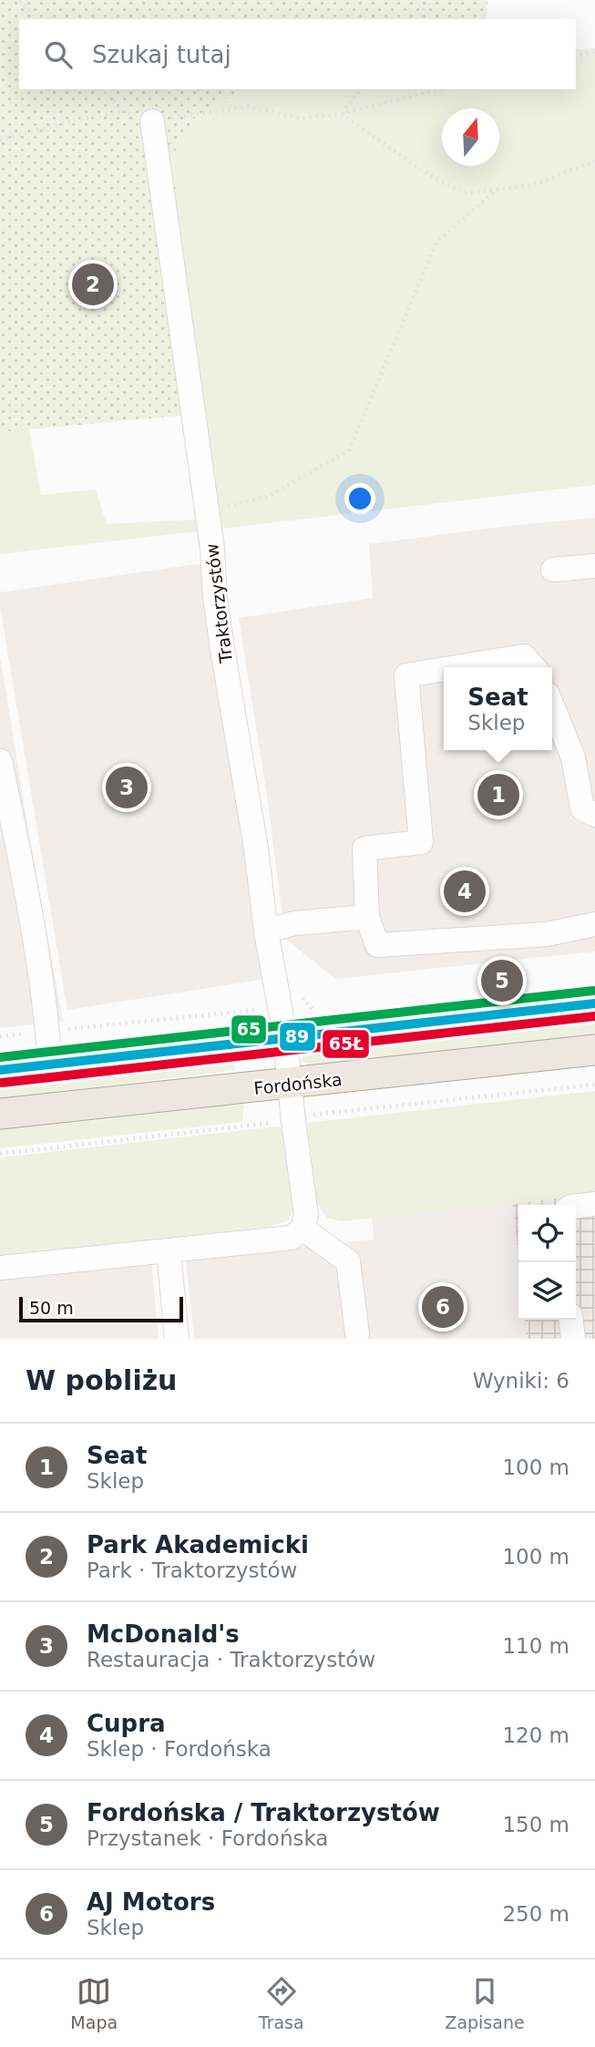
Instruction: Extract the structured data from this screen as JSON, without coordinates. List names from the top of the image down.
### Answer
{
  "streets": {
    "main road": ["Fordońska"],
    "street": ["Traktorzystów"]
  },
  "crossings": [
    ["Traktorzystów", "Fordońska"]
  ],
  "lines": ["transit line 65", "transit line 89", "transit line 65Ł"],
  "scale_bar": "50 m",
  "north": "top",
  "page": {
    "search": "Szukaj tutaj",
    "pins": [
      "2",
      "3",
      "1",
      "4",
      "5",
      "6"
    ],
    "popup": ["Seat", "Sklep"],
    "scale": "50 m",
    "heading": ["W pobliżu", "Wyniki: 6"],
    "list": [
      {
        "mark": "1",
        "name": "Seat",
        "note": "Sklep",
        "value": "100 m"
      },
      {
        "mark": "2",
        "name": "Park Akademicki",
        "note": "Park · Traktorzystów",
        "value": "100 m"
      },
      {
        "mark": "3",
        "name": "McDonald's",
        "note": "Restauracja · Traktorzystów",
        "value": "110 m"
      },
      {
        "mark": "4",
        "name": "Cupra",
        "note": "Sklep · Fordońska",
        "value": "120 m"
      },
      {
        "mark": "5",
        "name": "Fordońska / Traktorzystów",
        "note": "Przystanek · Fordońska",
        "value": "150 m"
      },
      {
        "mark": "6",
        "name": "AJ Motors",
        "note": "Sklep",
        "value": "250 m"
      }
    ],
    "nav": ["Mapa", "Trasa", "Zapisane"]
  }
}
